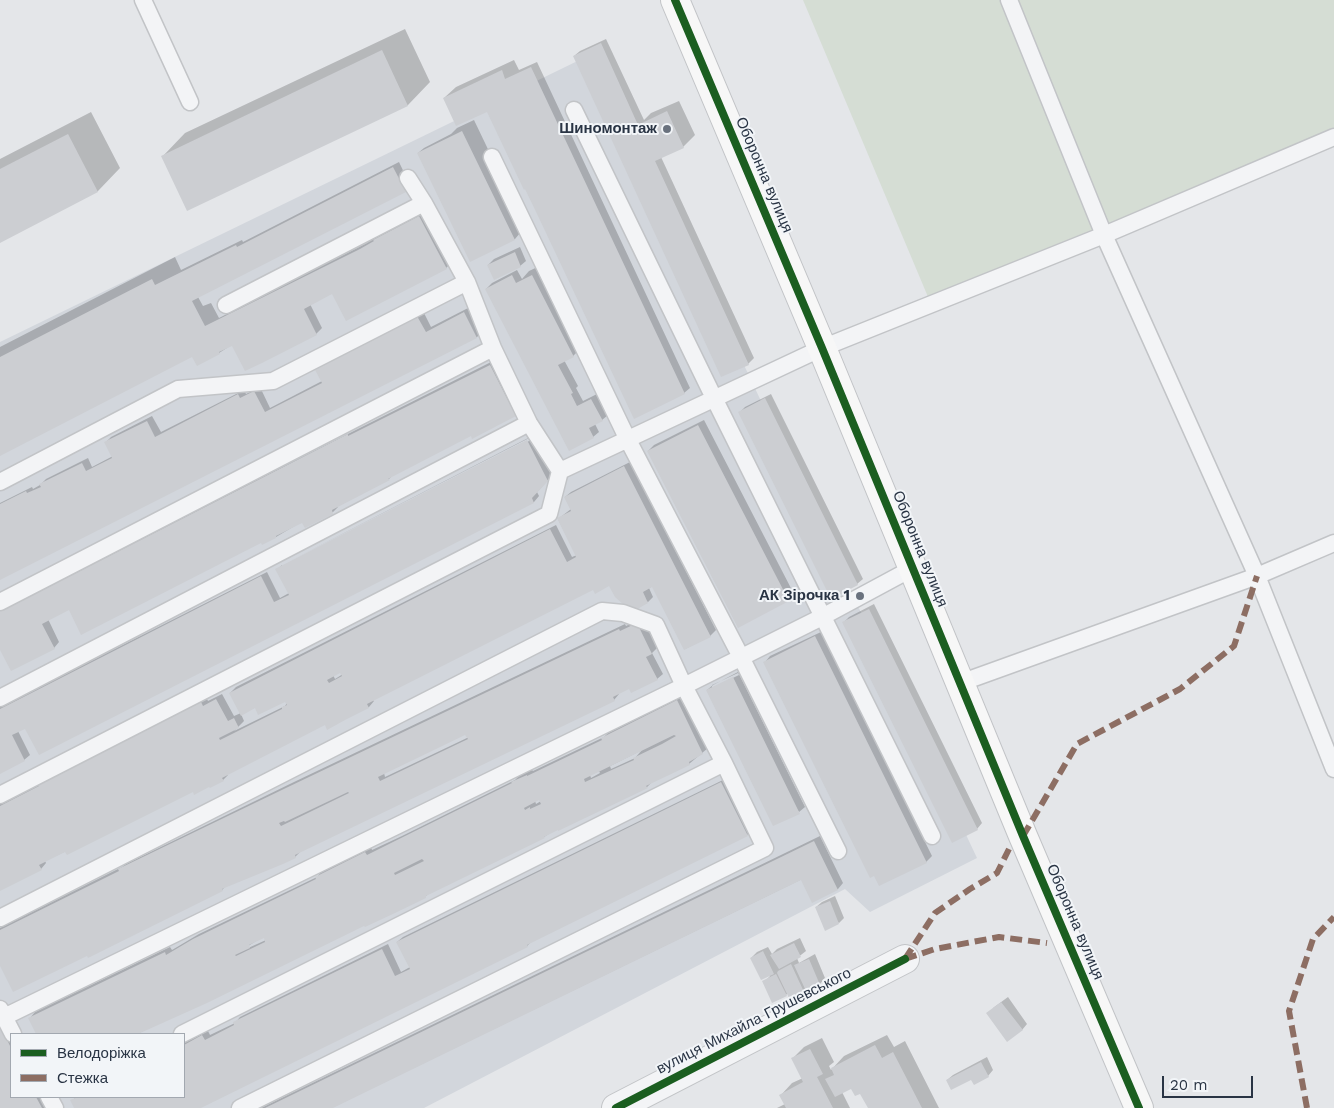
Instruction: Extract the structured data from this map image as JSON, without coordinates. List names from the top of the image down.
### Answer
{
  "streets": {
    "street": ["Оборонна вулиця", "вулиця Михайла Грушевського"]
  },
  "places": ["Шиномонтаж", "АК Зірочка 1"],
  "legend": ["Велодоріжка", "Стежка"],
  "scale_bar": "20 m"
}
